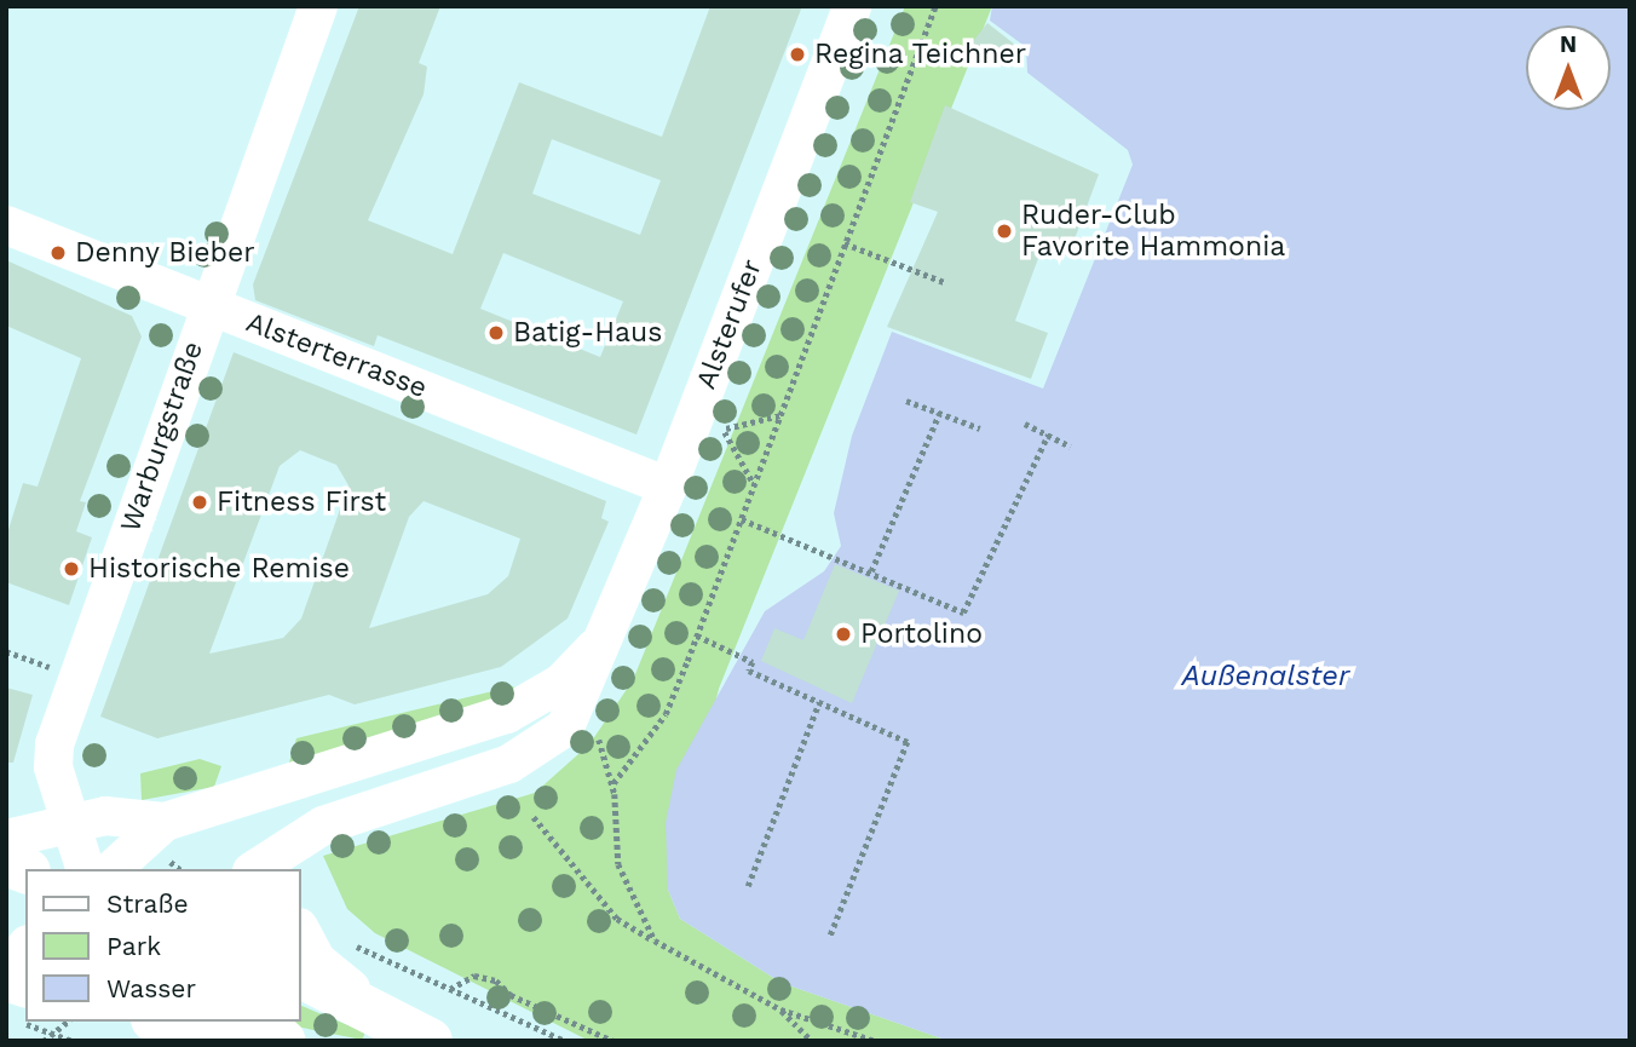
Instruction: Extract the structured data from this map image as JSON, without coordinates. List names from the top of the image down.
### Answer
{
  "streets": {
    "street": ["Alsterufer", "Alsterterrasse", "Warburgstraße"]
  },
  "crossings": [
    ["Alsterufer", "Alsterterrasse"],
    ["Alsterufer", "Warburgstraße"],
    ["Alsterterrasse", "Warburgstraße"]
  ],
  "water": ["Außenalster"],
  "places": [
    "Regina Teichner",
    "Ruder-Club Favorite Hammonia",
    "Denny Bieber",
    "Batig-Haus",
    "Fitness First",
    "Historische Remise",
    "Portolino"
  ],
  "legend": ["Straße", "Park", "Wasser"],
  "north": "top"
}
